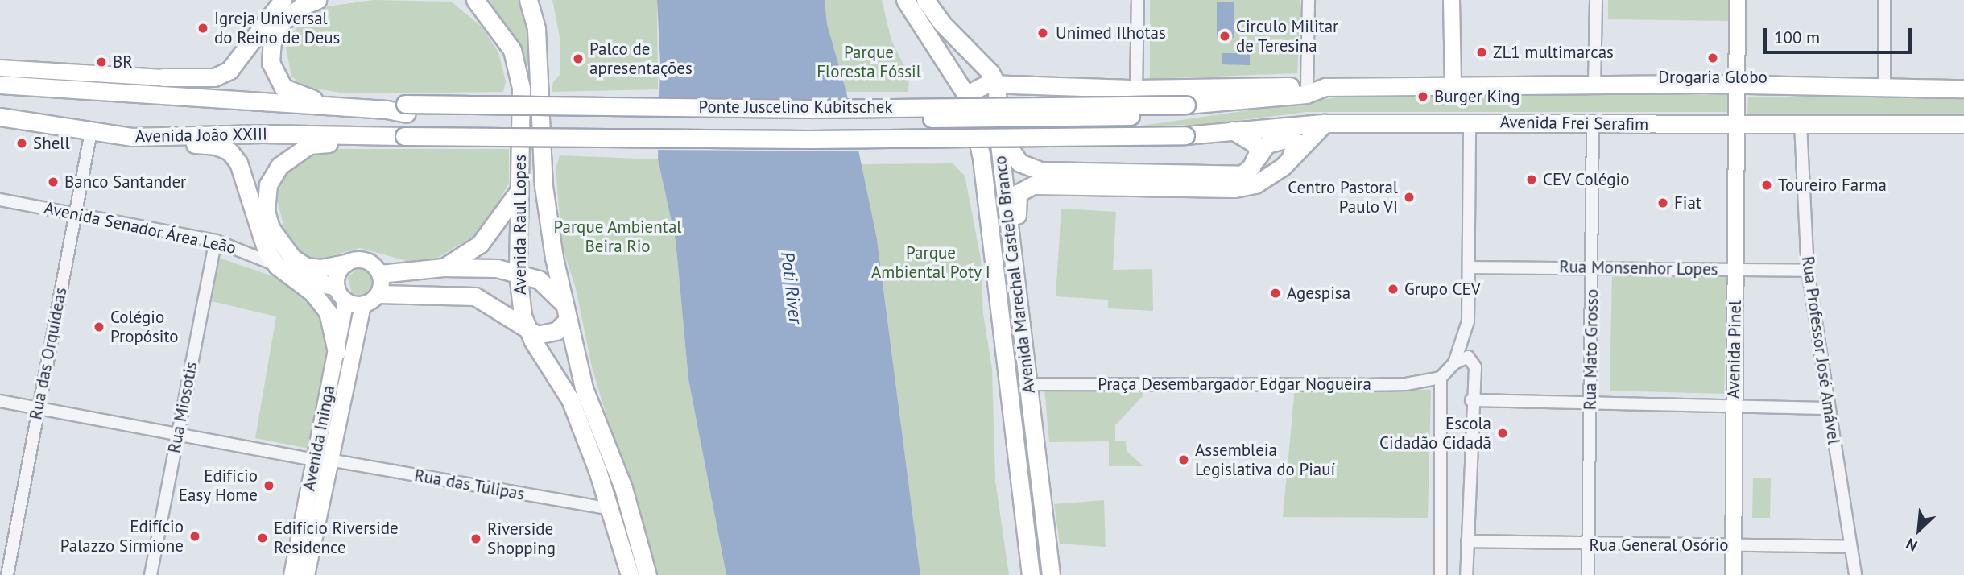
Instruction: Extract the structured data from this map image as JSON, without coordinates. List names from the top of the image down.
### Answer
{
  "streets": {
    "main road": [
      "Ponte Juscelino Kubitschek",
      "Avenida Frei Serafim",
      "Avenida João XXIII",
      "Avenida Raul Lopes",
      "Avenida Marechal Castelo Branco"
    ],
    "street": [
      "Avenida Senador Área Leão",
      "Rua Monsenhor Lopes",
      "Rua Mato Grosso",
      "Avenida Pinel",
      "Rua Professor José Amável",
      "Rua das Orquídeas",
      "Praça Desembargador Edgar Nogueira",
      "Rua Miosotis",
      "Avenida Ininga",
      "Rua das Tulipas",
      "Rua General Osório"
    ]
  },
  "crossings": [
    ["Ponte Juscelino Kubitschek", "Avenida Frei Serafim"],
    ["Ponte Juscelino Kubitschek", "Avenida João XXIII"],
    ["Avenida Frei Serafim", "Rua Mato Grosso"],
    ["Avenida Frei Serafim", "Avenida Pinel"],
    ["Avenida Frei Serafim", "Rua Professor José Amável"],
    ["Avenida João XXIII", "Rua das Orquídeas"],
    ["Avenida Raul Lopes", "Rua das Tulipas"],
    ["Avenida Senador Área Leão", "Rua das Orquídeas"],
    ["Avenida Senador Área Leão", "Rua Miosotis"],
    ["Rua Monsenhor Lopes", "Rua Mato Grosso"],
    ["Rua Monsenhor Lopes", "Avenida Pinel"],
    ["Rua Monsenhor Lopes", "Rua Professor José Amável"],
    ["Avenida Marechal Castelo Branco", "Praça Desembargador Edgar Nogueira"],
    ["Rua Mato Grosso", "Rua General Osório"],
    ["Avenida Pinel", "Rua General Osório"],
    ["Rua Professor José Amável", "Rua General Osório"],
    ["Rua das Orquídeas", "Rua das Tulipas"],
    ["Rua Miosotis", "Rua das Tulipas"],
    ["Avenida Ininga", "Rua das Tulipas"]
  ],
  "water": ["Poti River"],
  "parks": ["Parque Floresta Fóssil", "Parque Ambiental Beira Rio", "Parque Ambiental Poty I"],
  "places": [
    "Igreja Universal do Reino de Deus",
    "Unimed Ilhotas",
    "Circulo Militar de Teresina",
    "ZL1 multimarcas",
    "Drogaria Globo",
    "Palco de apresentações",
    "BR",
    "Burger King",
    "Shell",
    "CEV Colégio",
    "Banco Santander",
    "Toureiro Farma",
    "Centro Pastoral Paulo VI",
    "Fiat",
    "Grupo CEV",
    "Agespisa",
    "Colégio Propósito",
    "Escola Cidadão Cidadã",
    "Assembleia Legislativa do Piauí",
    "Edifício Easy Home",
    "Edifício Palazzo Sirmione",
    "Edifício Riverside Residence",
    "Riverside Shopping"
  ],
  "scale_bar": "100 m",
  "north": "bottom left"
}
